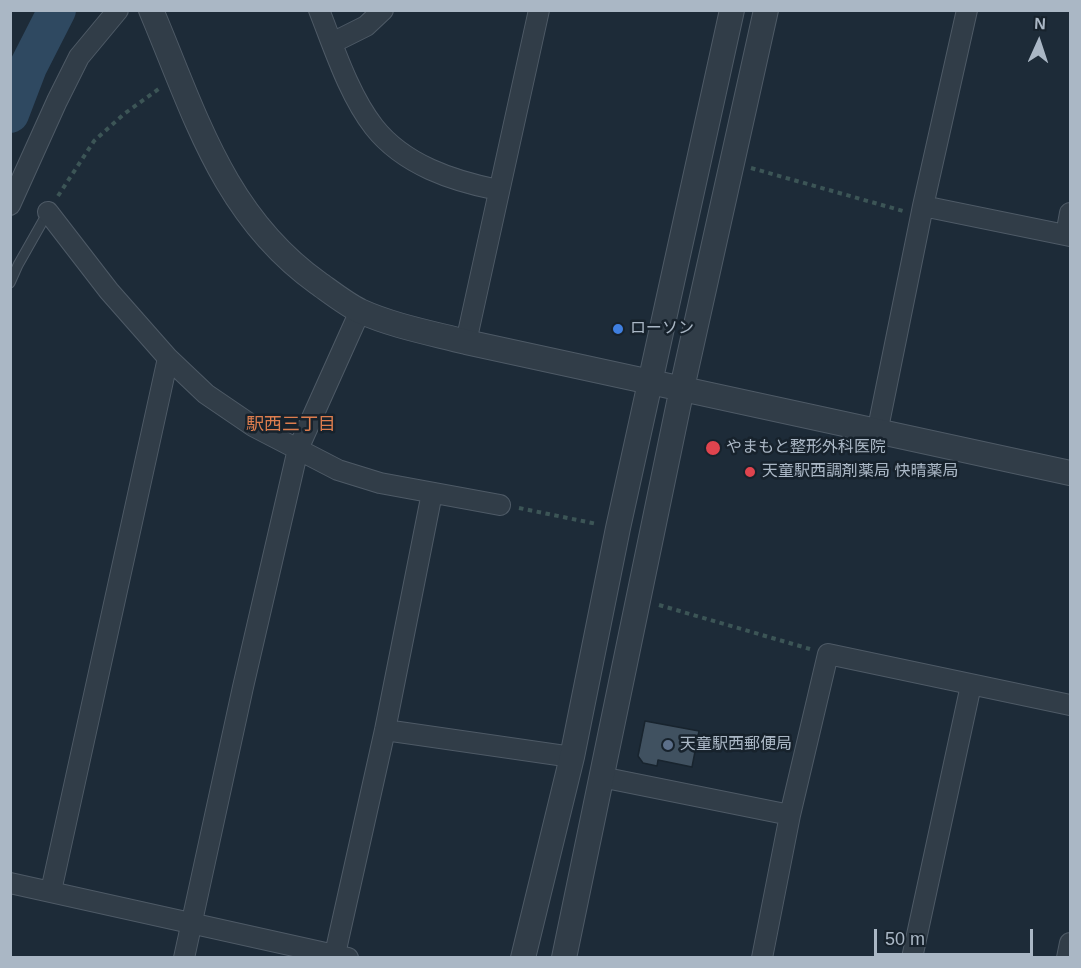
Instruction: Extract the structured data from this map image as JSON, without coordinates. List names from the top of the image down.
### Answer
{
  "districts": ["駅西三丁目"],
  "places": [
    "ローソン",
    "やまもと整形外科医院",
    "天童駅西調剤薬局 快晴薬局",
    "天童駅西郵便局"
  ],
  "scale_bar": "50 m",
  "north": "top"
}
